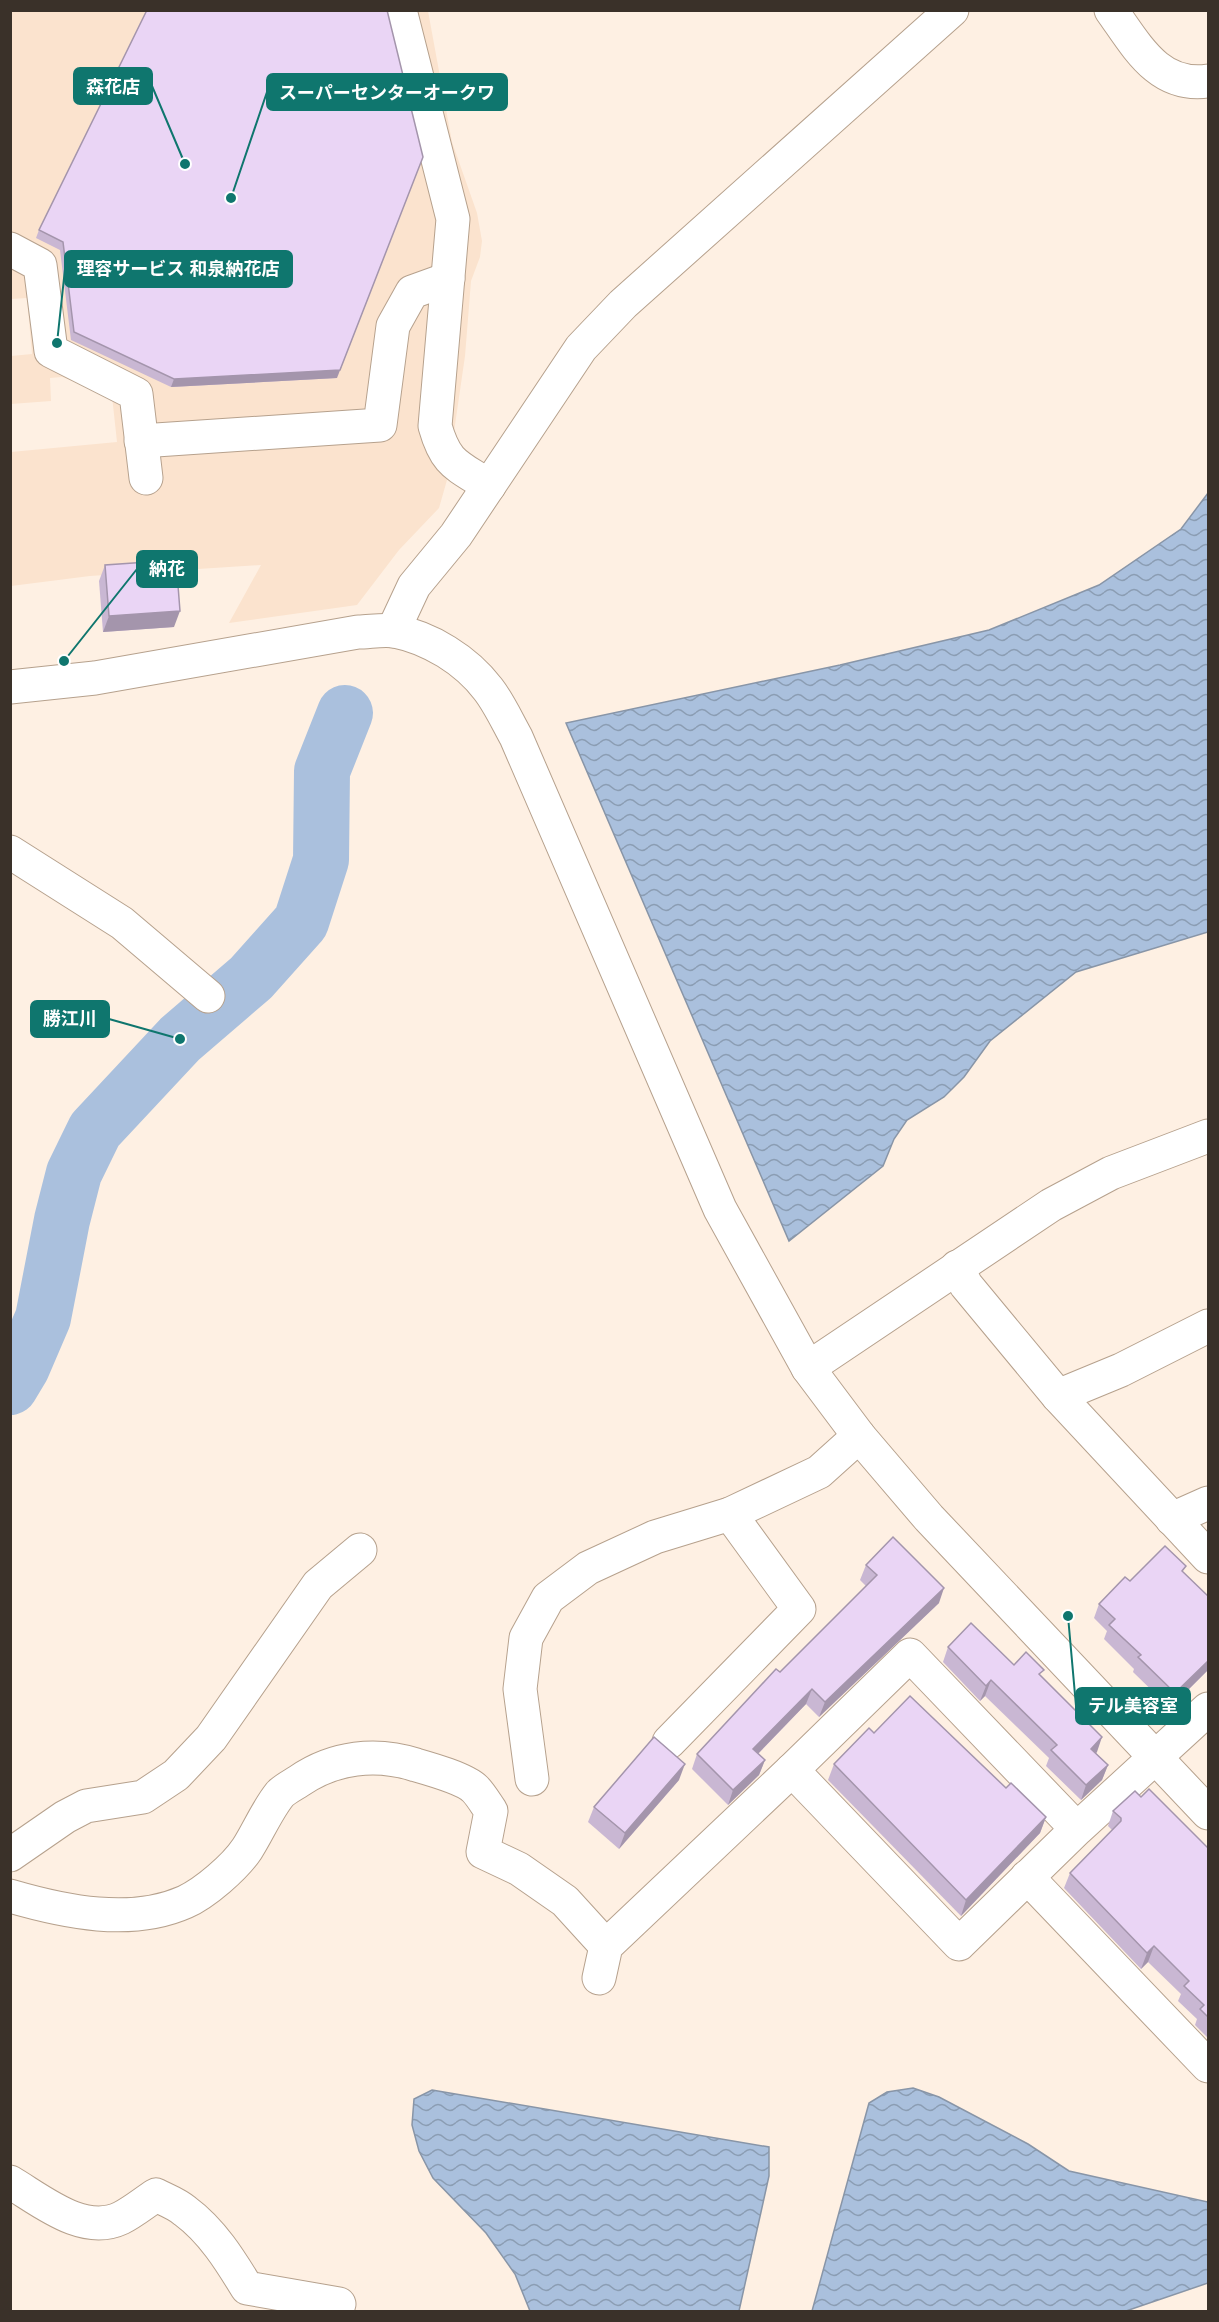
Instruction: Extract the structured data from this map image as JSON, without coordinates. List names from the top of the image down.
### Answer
{
  "places": [
    "森花店",
    "スーパーセンターオークワ",
    "理容サービス 和泉納花店",
    "納花",
    "勝江川",
    "テル美容室"
  ]
}
